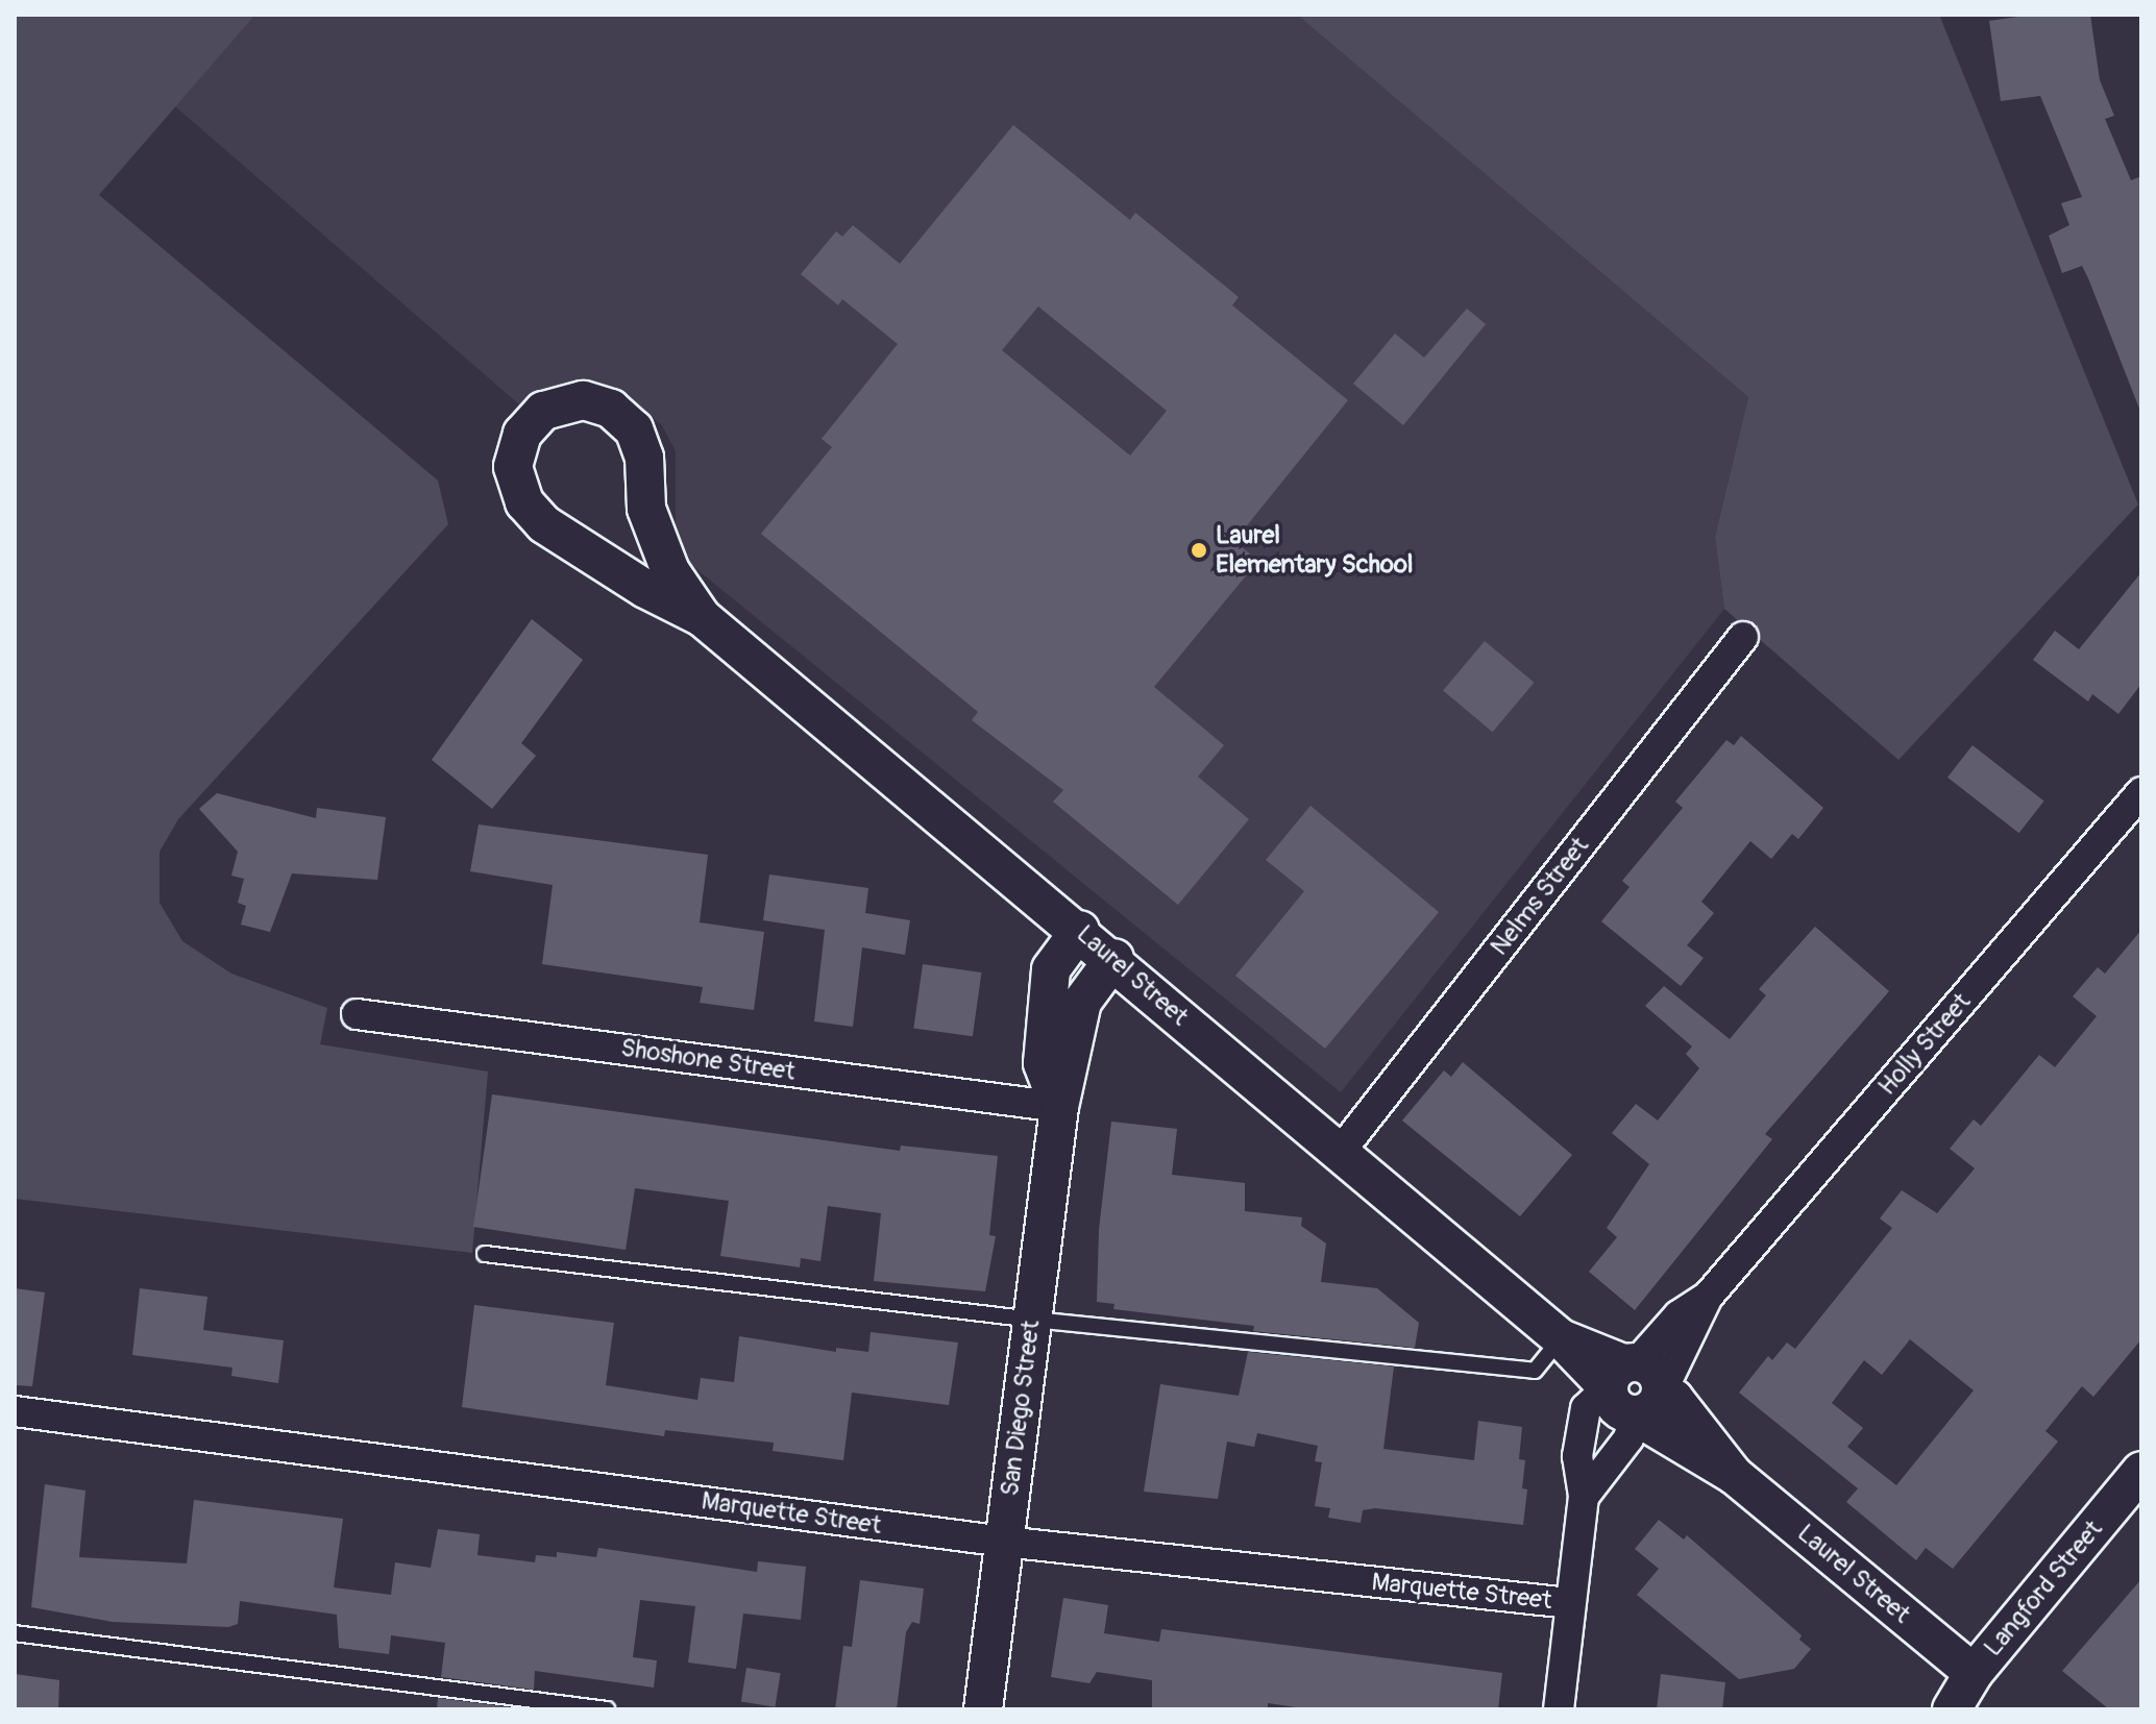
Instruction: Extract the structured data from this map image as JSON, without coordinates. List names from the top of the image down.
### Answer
{
  "streets": {
    "street": [
      "Nelms Street",
      "Laurel Street",
      "Holly Street",
      "Shoshone Street",
      "San Diego Street",
      "Marquette Street",
      "Langford Street"
    ]
  },
  "crossings": [
    ["Nelms Street", "Laurel Street"],
    ["Laurel Street", "Holly Street"],
    ["Laurel Street", "San Diego Street"],
    ["Laurel Street", "Langford Street"],
    ["Holly Street", "Marquette Street"],
    ["Shoshone Street", "San Diego Street"],
    ["San Diego Street", "Marquette Street"]
  ],
  "places": ["Laurel Elementary School"]
}
